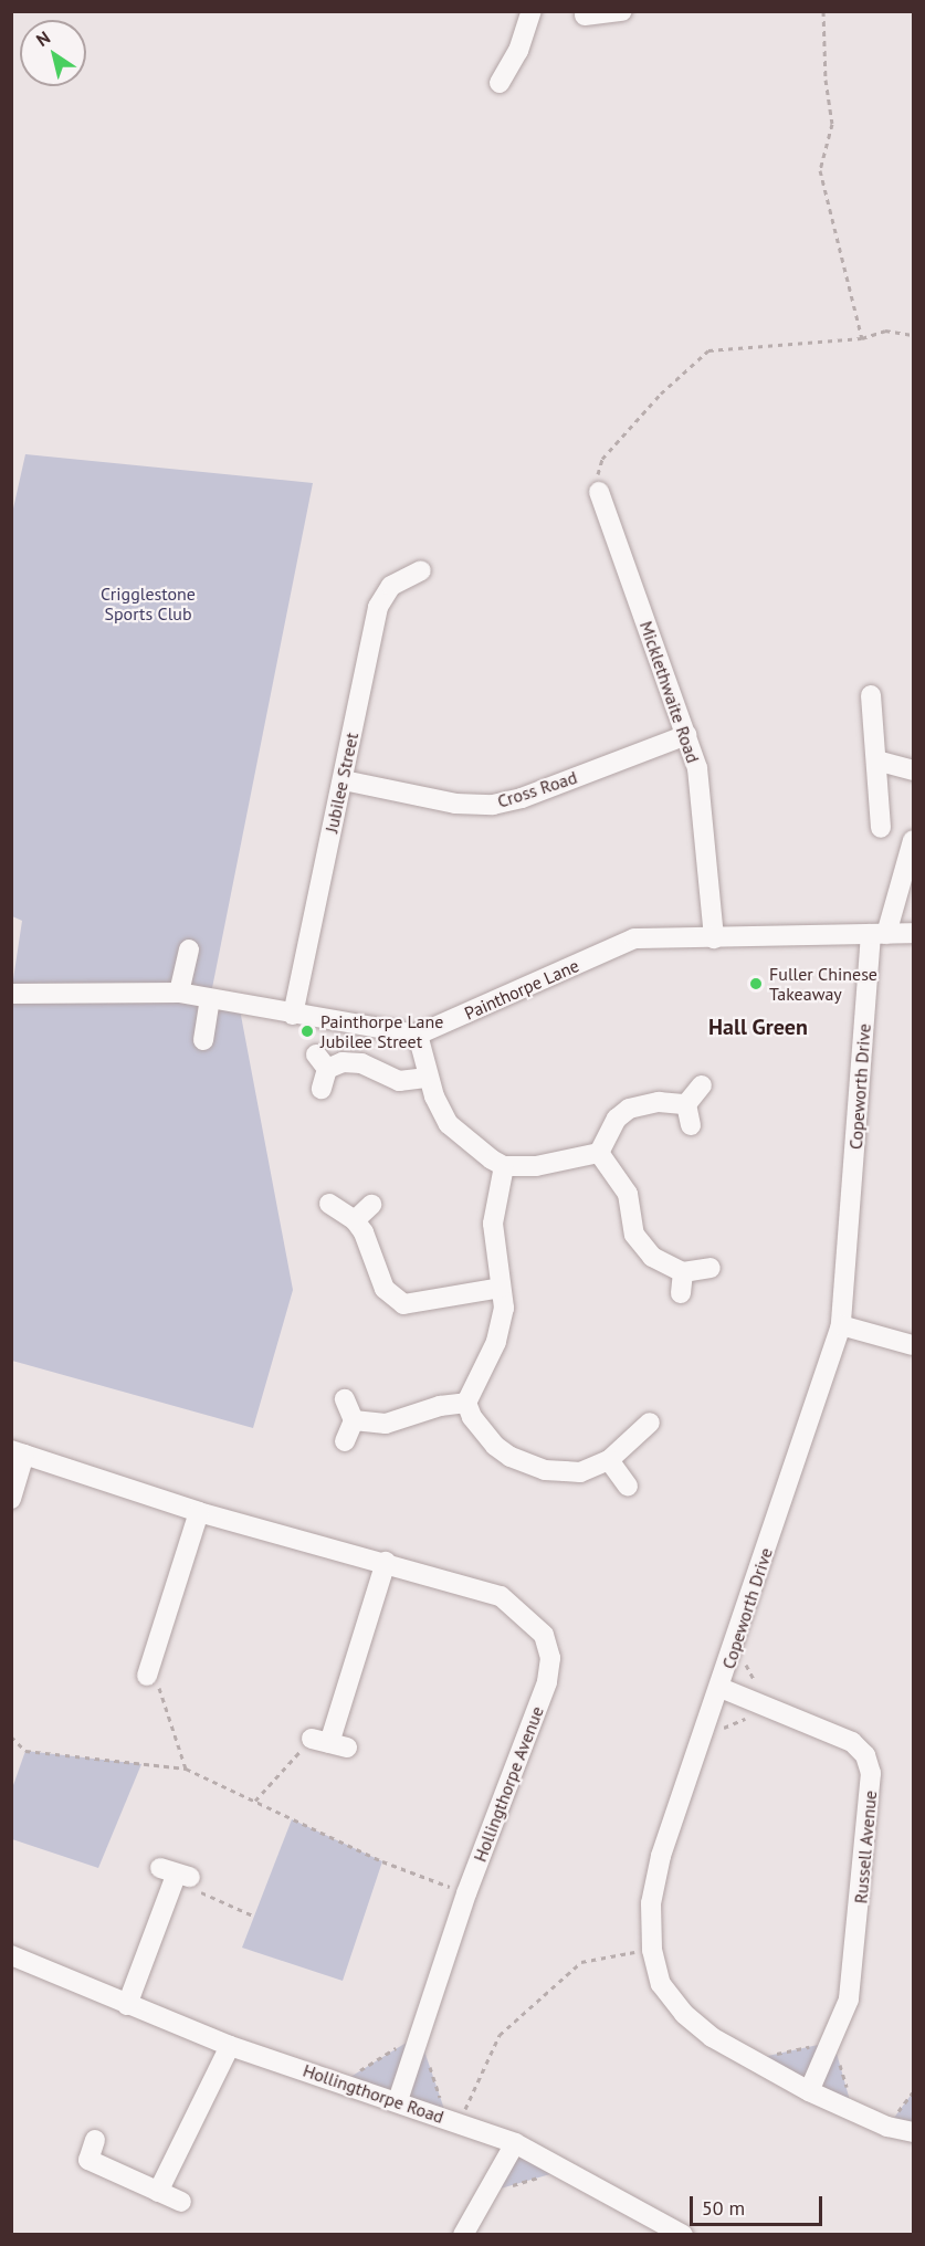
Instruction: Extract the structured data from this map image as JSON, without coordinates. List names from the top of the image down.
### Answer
{
  "streets": {
    "street": [
      "Micklethwaite Road",
      "Jubilee Street",
      "Cross Road",
      "Painthorpe Lane",
      "Copeworth Drive",
      "Hollingthorpe Avenue",
      "Russell Avenue",
      "Hollingthorpe Road"
    ]
  },
  "crossings": [
    ["Micklethwaite Road", "Cross Road"],
    ["Micklethwaite Road", "Painthorpe Lane"],
    ["Jubilee Street", "Cross Road"],
    ["Painthorpe Lane", "Copeworth Drive"],
    ["Copeworth Drive", "Russell Avenue"],
    ["Hollingthorpe Avenue", "Hollingthorpe Road"]
  ],
  "districts": ["Hall Green"],
  "parks": ["Crigglestone Sports Club"],
  "places": ["Fuller Chinese Takeaway", "Painthorpe Lane Jubilee Street"],
  "scale_bar": "50 m",
  "north": "top left"
}
